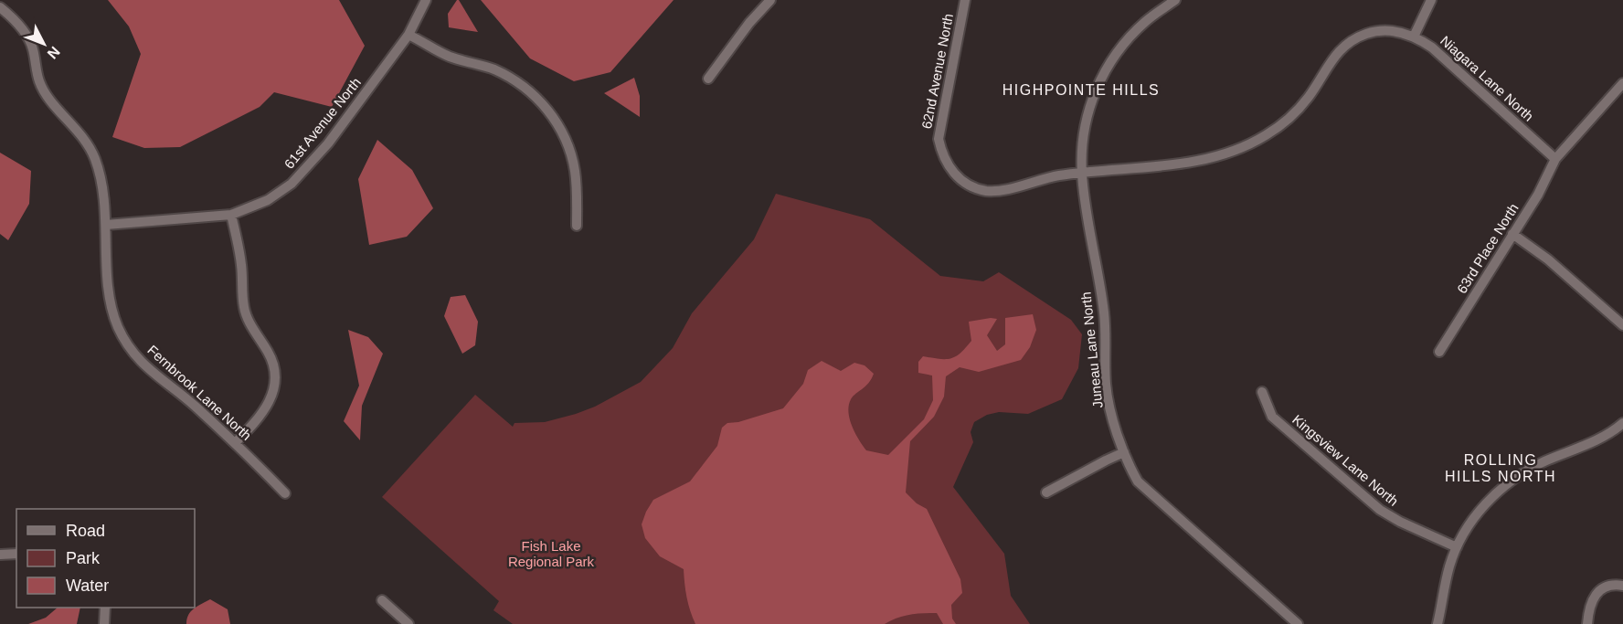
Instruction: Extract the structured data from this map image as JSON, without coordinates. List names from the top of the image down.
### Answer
{
  "streets": {
    "street": [
      "62nd Avenue North",
      "Niagara Lane North",
      "61st Avenue North",
      "63rd Place North",
      "Juneau Lane North",
      "Fernbrook Lane North",
      "Kingsview Lane North"
    ]
  },
  "crossings": [
    ["62nd Avenue North", "Niagara Lane North"],
    ["62nd Avenue North", "Juneau Lane North"],
    ["Niagara Lane North", "63rd Place North"],
    ["Niagara Lane North", "Juneau Lane North"],
    ["61st Avenue North", "Fernbrook Lane North"]
  ],
  "districts": ["HIGHPOINTE HILLS", "ROLLING HILLS NORTH"],
  "parks": ["Fish Lake Regional Park"],
  "legend": ["Road", "Park", "Water"],
  "north": "bottom right"
}
